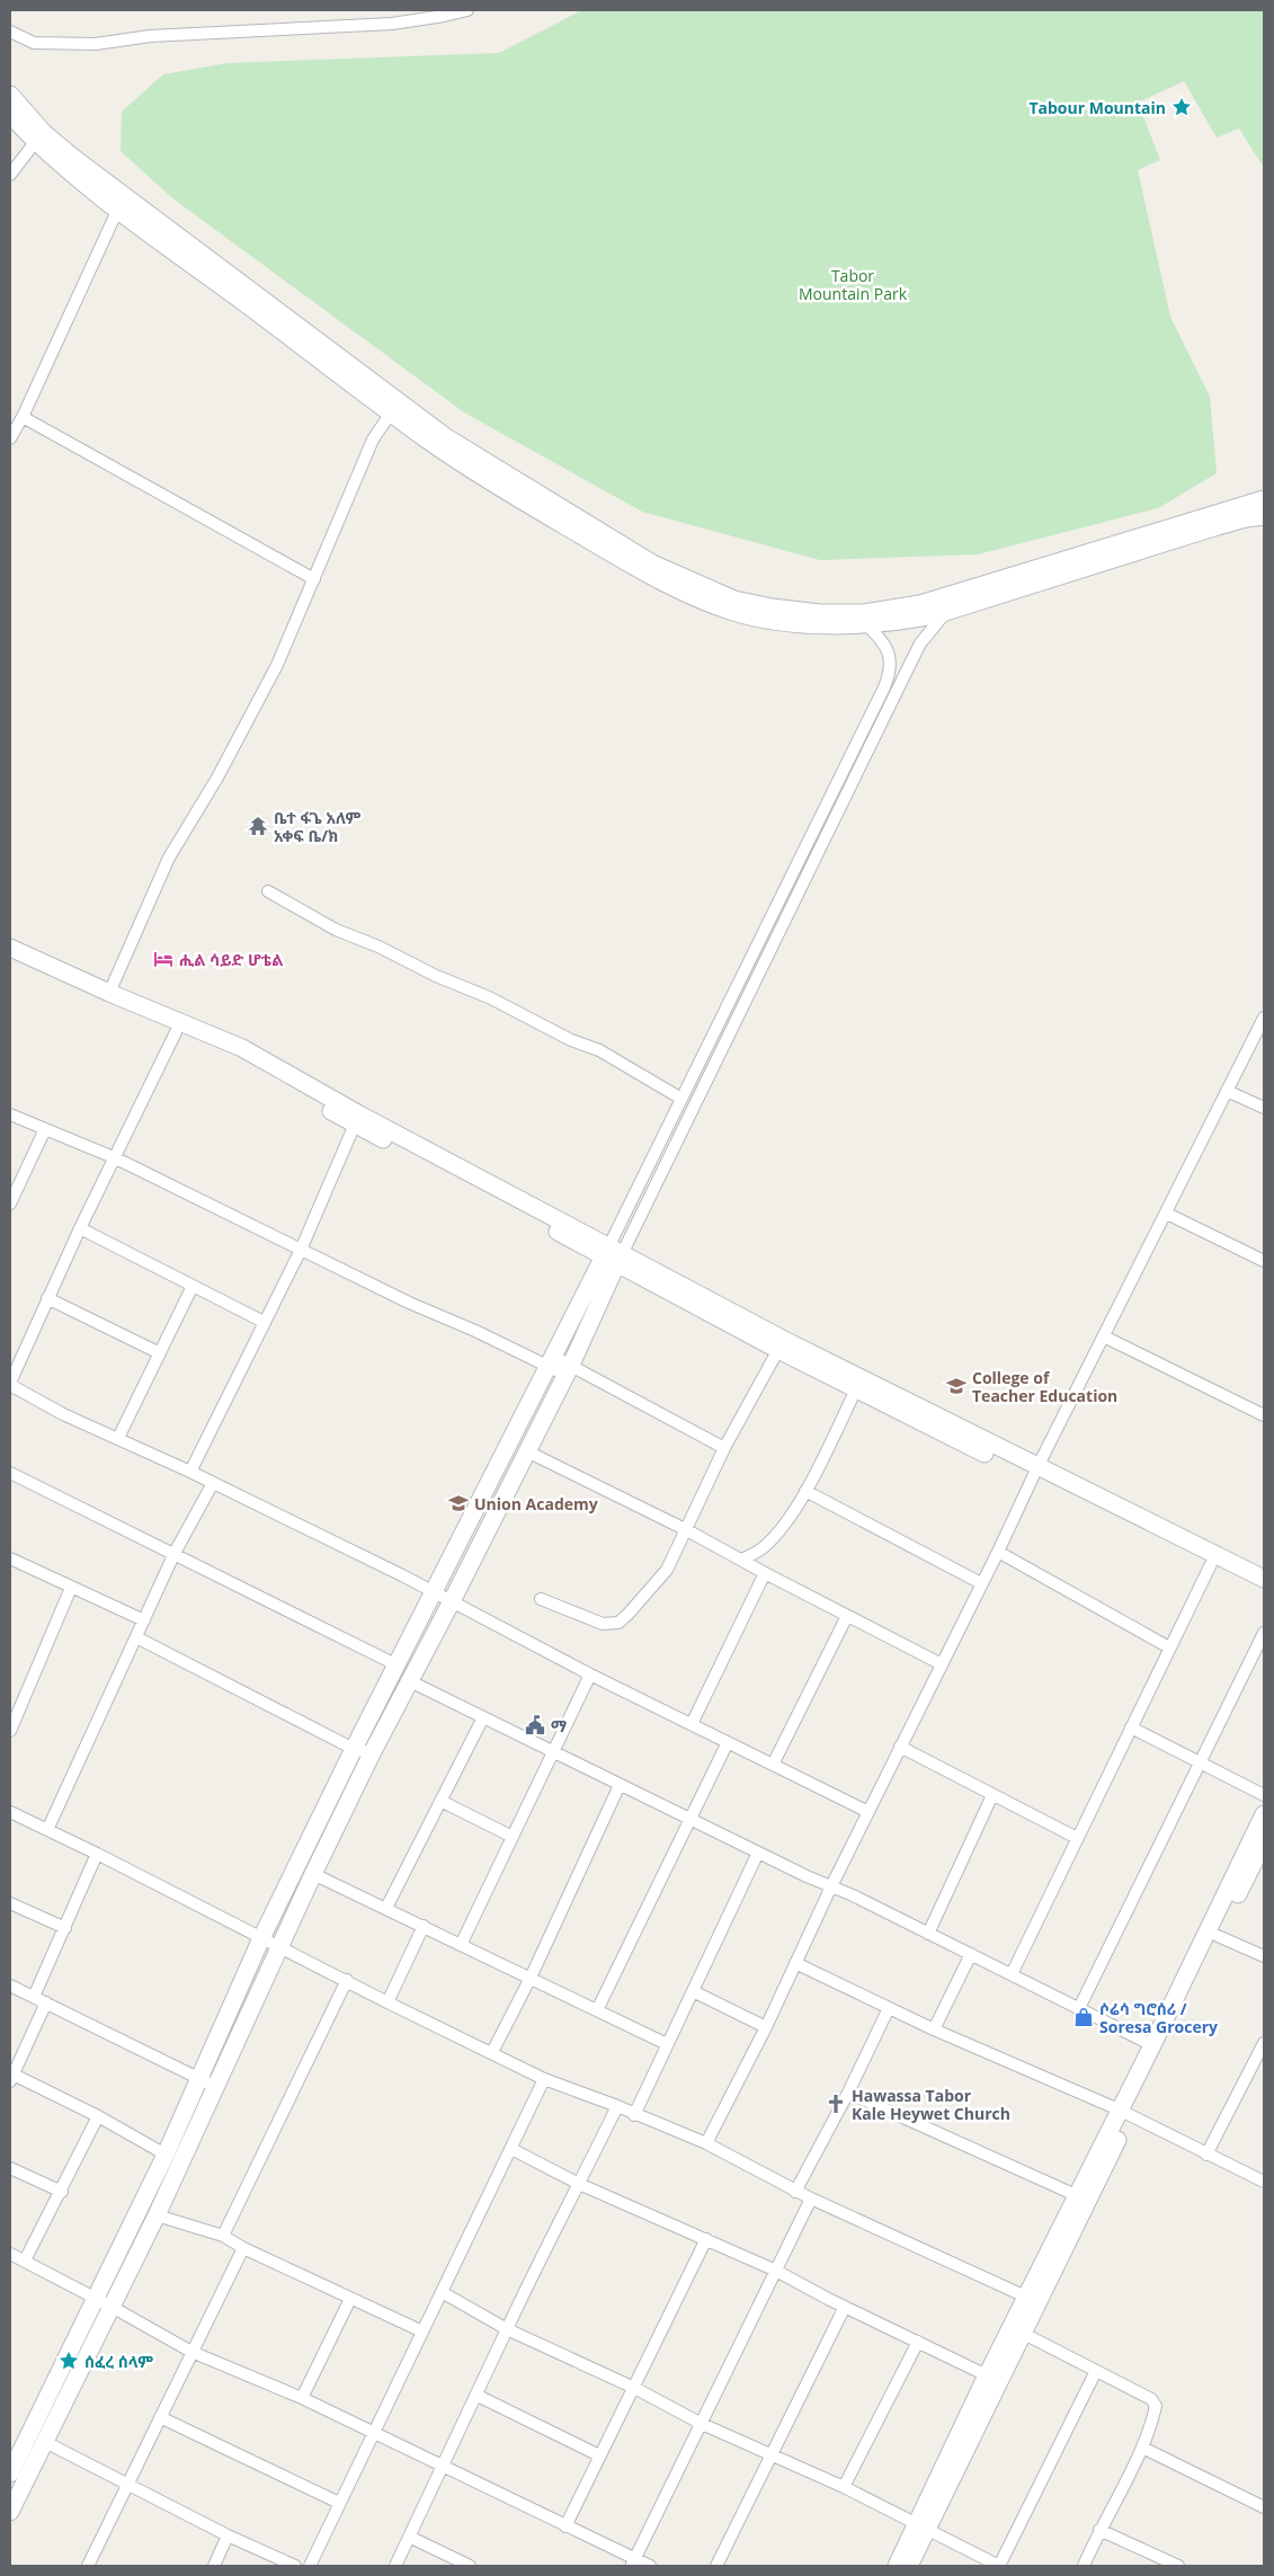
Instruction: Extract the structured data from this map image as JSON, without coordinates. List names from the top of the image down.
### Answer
{
  "parks": ["Tabor Mountain Park"],
  "places": {
    "place": ["Tabour Mountain", "ሰፈረ ሰላም"],
    "temple": ["ቤተ ፋጌ አለም አቀፍ ቤ/ክ"],
    "hotel": ["ሒል ሳይድ ሆቴል"],
    "school or university": ["College of Teacher Education", "Union Academy"],
    "public building": ["ማ"],
    "shop": ["ሶሬሳ ግሮሰሪ / Soresa Grocery"],
    "church": ["Hawassa Tabor Kale Heywet Church"]
  }
}
